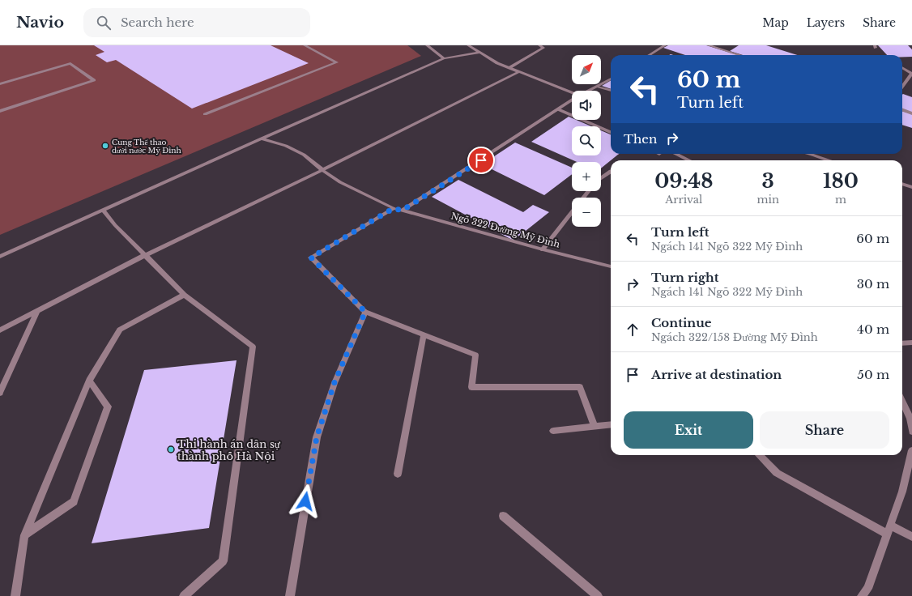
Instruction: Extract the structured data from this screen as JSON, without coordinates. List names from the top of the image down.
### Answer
{
  "streets": {
    "street": ["Ngõ 322 Đường Mỹ Đình"]
  },
  "places": ["Cung Thể thao dưới nước Mỹ Đình", "Thi hành án dân sự thành phố Hà Nội"],
  "north": "top right",
  "page": {
    "header": "Navio",
    "search": "Search here",
    "nav": ["Map", "Layers", "Share"],
    "map_buttons": ["+", "−"],
    "turn": ["60 m", "Turn left"],
    "then": "Then",
    "eta": [
      "09:48",
      "Arrival",
      "3",
      "min",
      "180",
      "m"
    ],
    "list": [
      {
        "name": "Turn left",
        "note": "Ngách 141 Ngõ 322 Mỹ Đình",
        "value": "60 m"
      },
      {
        "name": "Turn right",
        "note": "Ngách 141 Ngõ 322 Mỹ Đình",
        "value": "30 m"
      },
      {
        "name": "Continue",
        "note": "Ngách 322/158 Đường Mỹ Đình",
        "value": "40 m"
      },
      {
        "name": "Arrive at destination",
        "value": "50 m"
      }
    ],
    "buttons": ["Exit", "Share"]
  }
}
